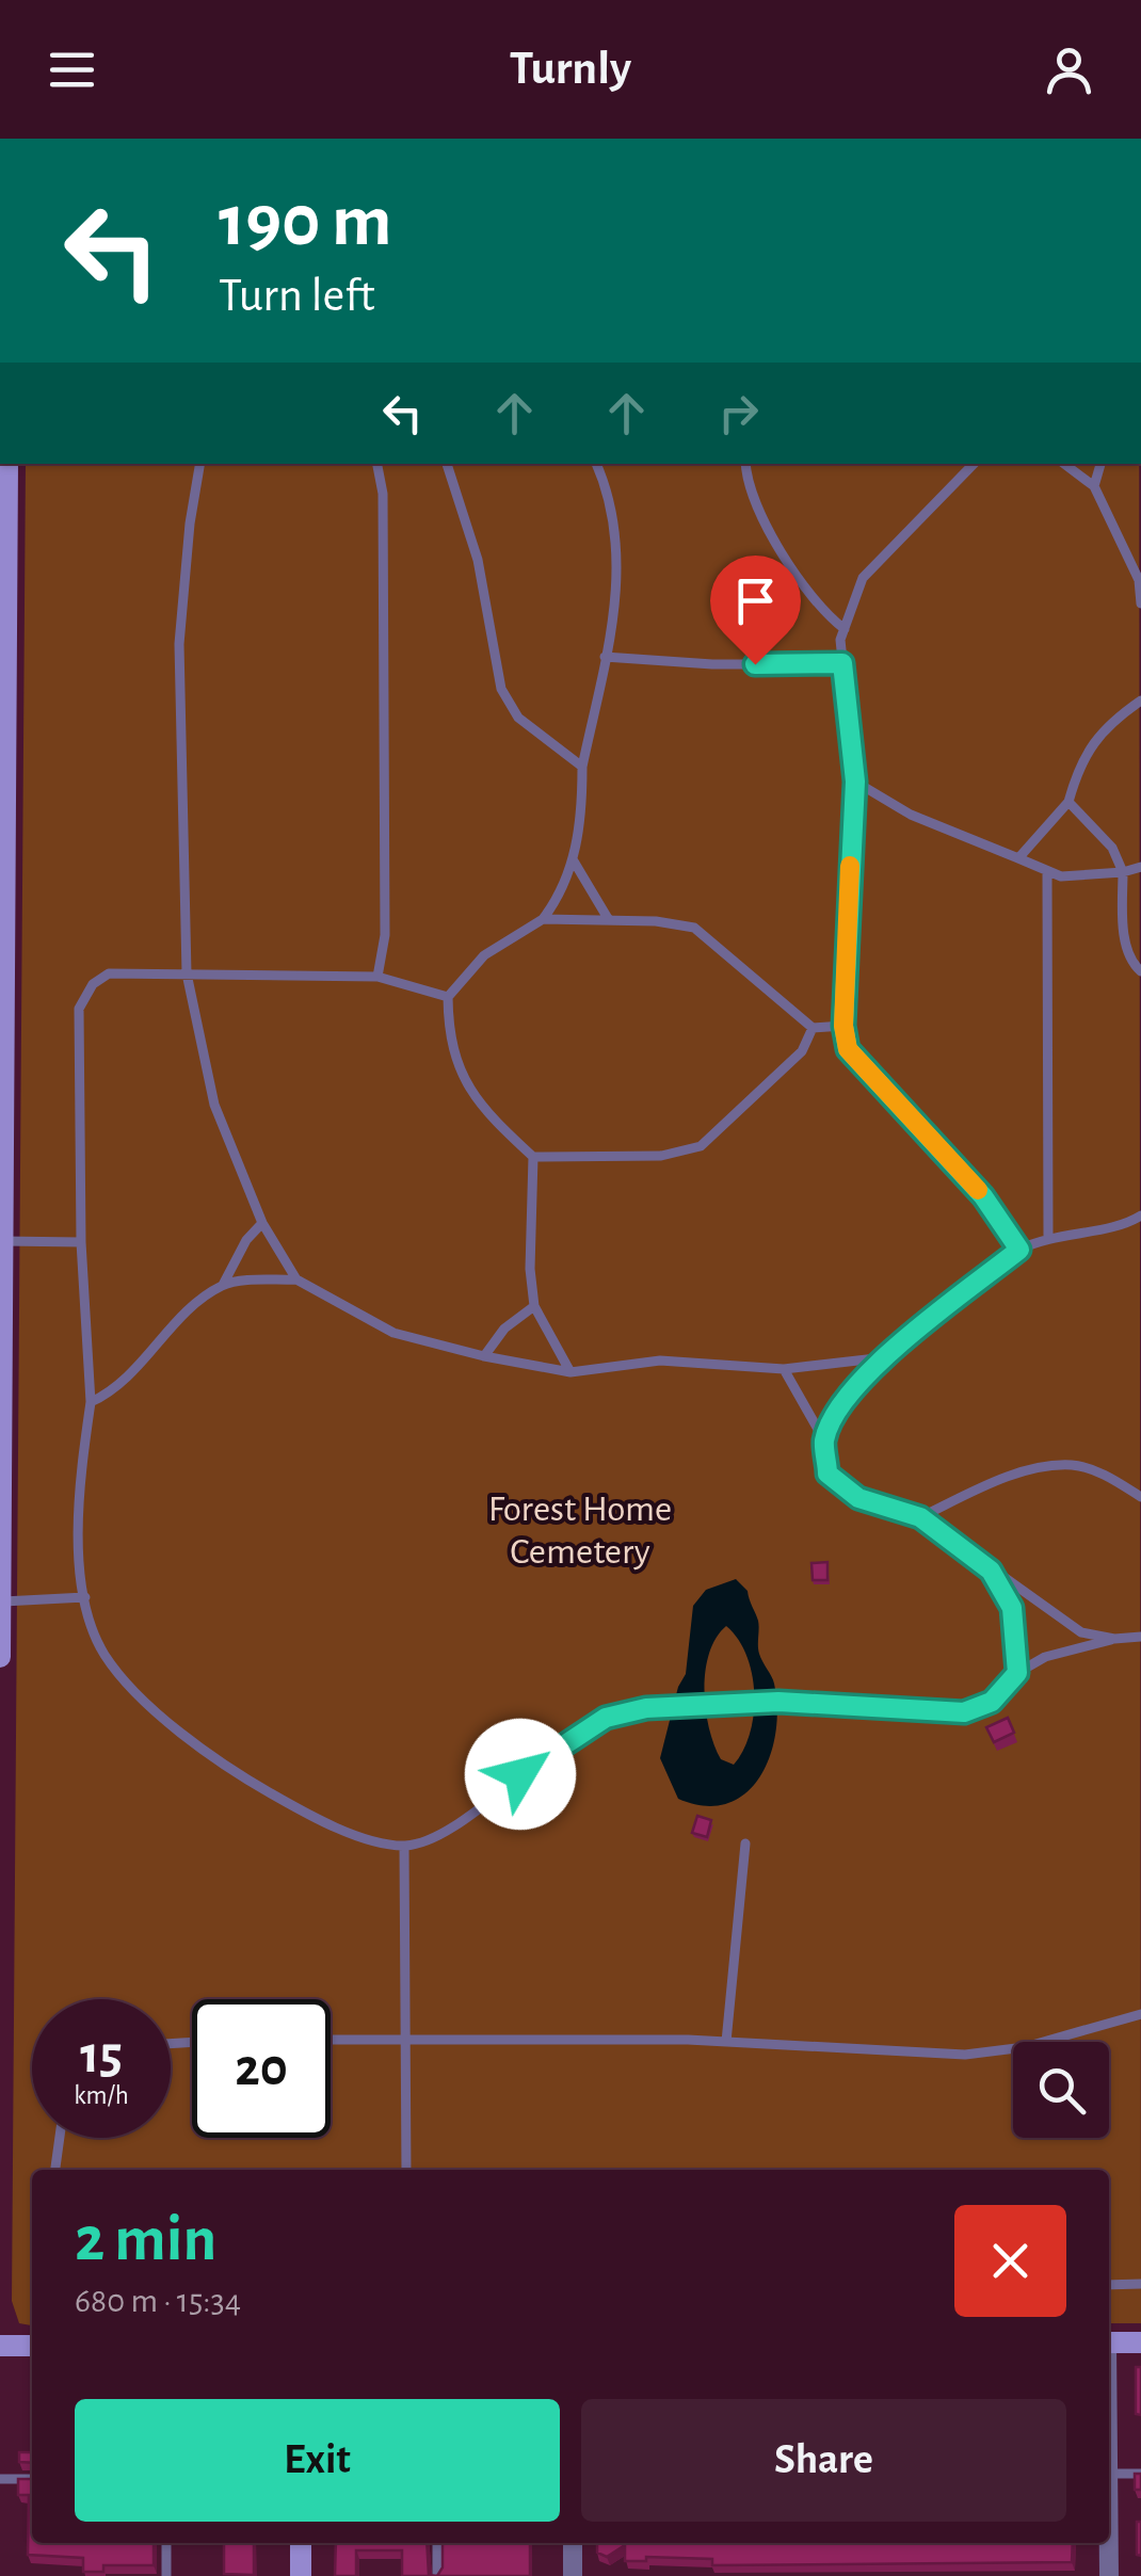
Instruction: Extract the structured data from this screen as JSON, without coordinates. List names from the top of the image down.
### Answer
{
  "parks": ["Forest Home Cemetery"],
  "page": {
    "header": "Turnly",
    "turn": ["190 m", "Turn left"],
    "speed": "15 km/h",
    "limit": "20",
    "heading": ["2 min", "680 m · 15:34"],
    "buttons": ["Exit", "Share"]
  }
}
